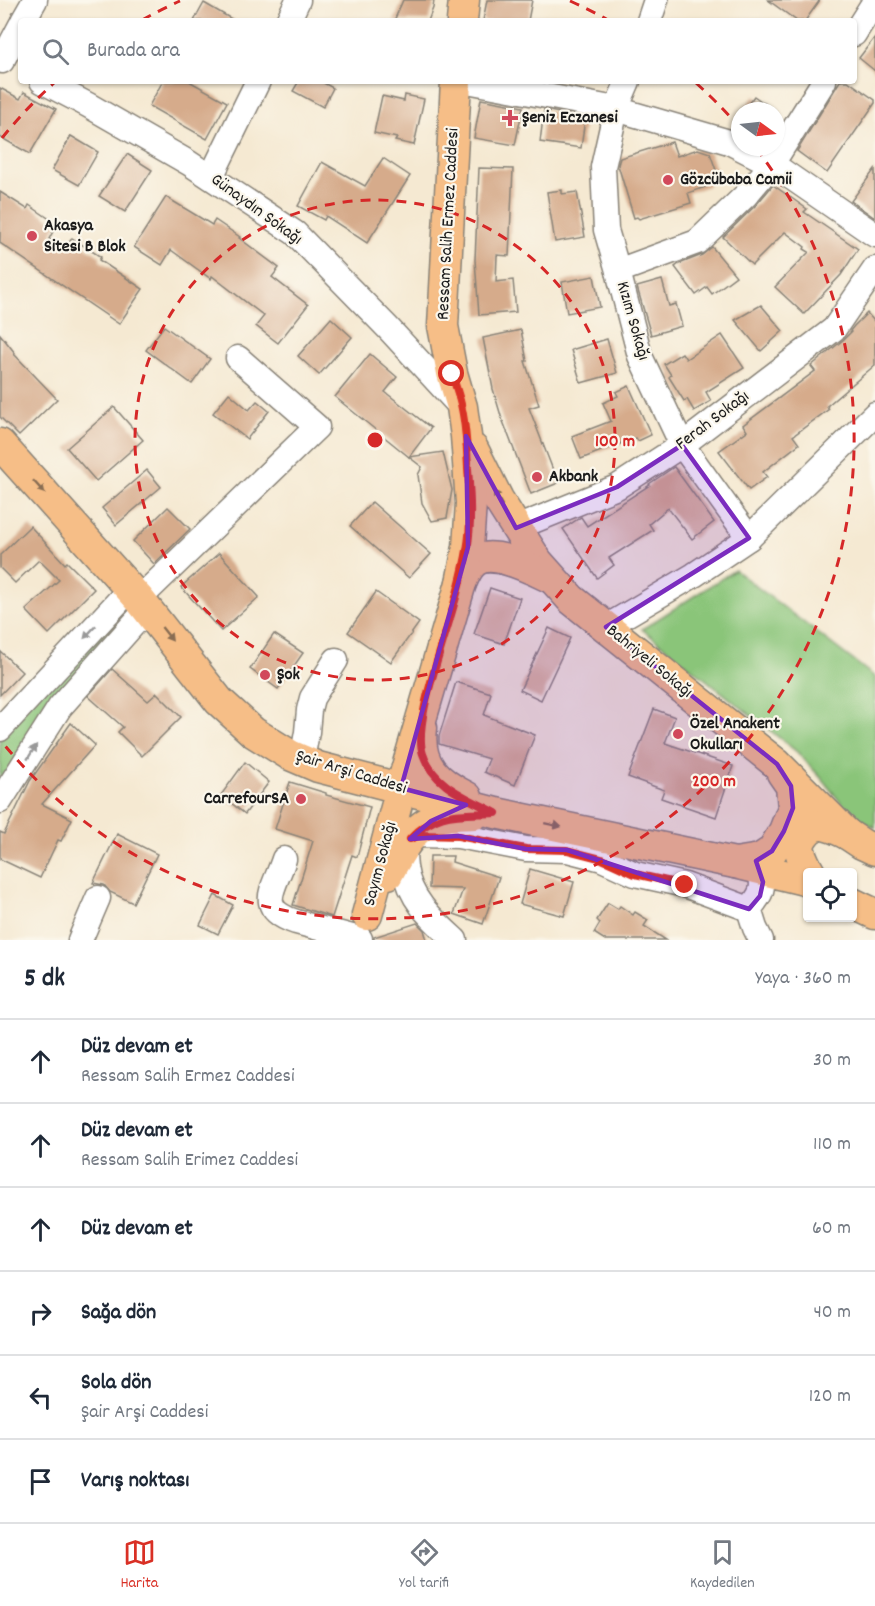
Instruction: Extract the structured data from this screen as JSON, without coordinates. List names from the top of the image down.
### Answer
{
  "streets": {
    "main road": [
      "Ressam Salih Ermez Caddesi",
      "Bahriyeli Sokağı",
      "Şair Arşi Caddesi",
      "Sayım Sokağı"
    ],
    "street": ["Günaydın Sokağı", "Kızım Sokağı", "Ferah Sokağı"]
  },
  "crossings": [
    ["Günaydın Sokağı", "Ressam Salih Ermez Caddesi"],
    ["Günaydın Sokağı", "Bahriyeli Sokağı"],
    ["Ressam Salih Ermez Caddesi", "Bahriyeli Sokağı"],
    ["Kızım Sokağı", "Ferah Sokağı"],
    ["Ferah Sokağı", "Bahriyeli Sokağı"],
    ["Şair Arşi Caddesi", "Sayım Sokağı"]
  ],
  "one_way": ["Şair Arşi Caddesi"],
  "places": {
    "health": ["Şeniz Eczanesi"],
    "other": [
      "Gözcübaba Camii",
      "Akasya Sitesi B Blok",
      "Akbank",
      "Şok",
      "Özel Anakent Okulları",
      "CarrefourSA"
    ]
  },
  "north": "right",
  "page": {
    "search": "Burada ara",
    "heading": ["5 dk", "Yaya · 360 m"],
    "list": [
      ["Düz devam et", "Ressam Salih Ermez Caddesi", "30 m"],
      ["Düz devam et", "Ressam Salih Erimez Caddesi", "110 m"],
      ["Düz devam et", "60 m"],
      ["Sağa dön", "40 m"],
      ["Sola dön", "Şair Arşi Caddesi", "120 m"],
      "Varış noktası"
    ],
    "nav": ["Harita", "Yol tarifi", "Kaydedilen"]
  },
  "rings": ["100 m", "200 m"]
}
